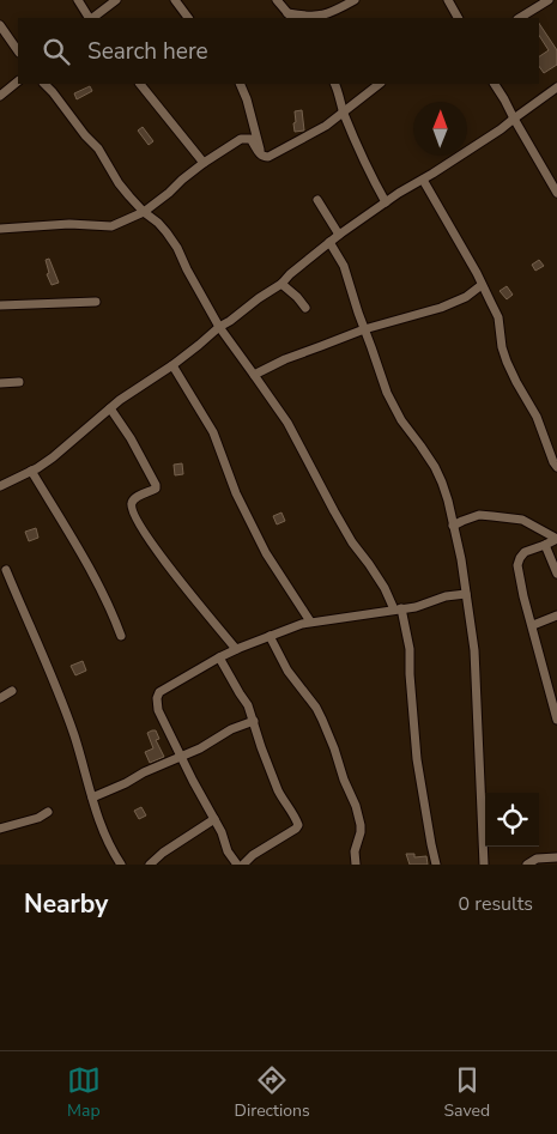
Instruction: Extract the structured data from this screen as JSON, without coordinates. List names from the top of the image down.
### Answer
{
  "north": "top",
  "page": {
    "search": "Search here",
    "heading": ["Nearby", "0 results"],
    "nav": ["Map", "Directions", "Saved"]
  }
}
